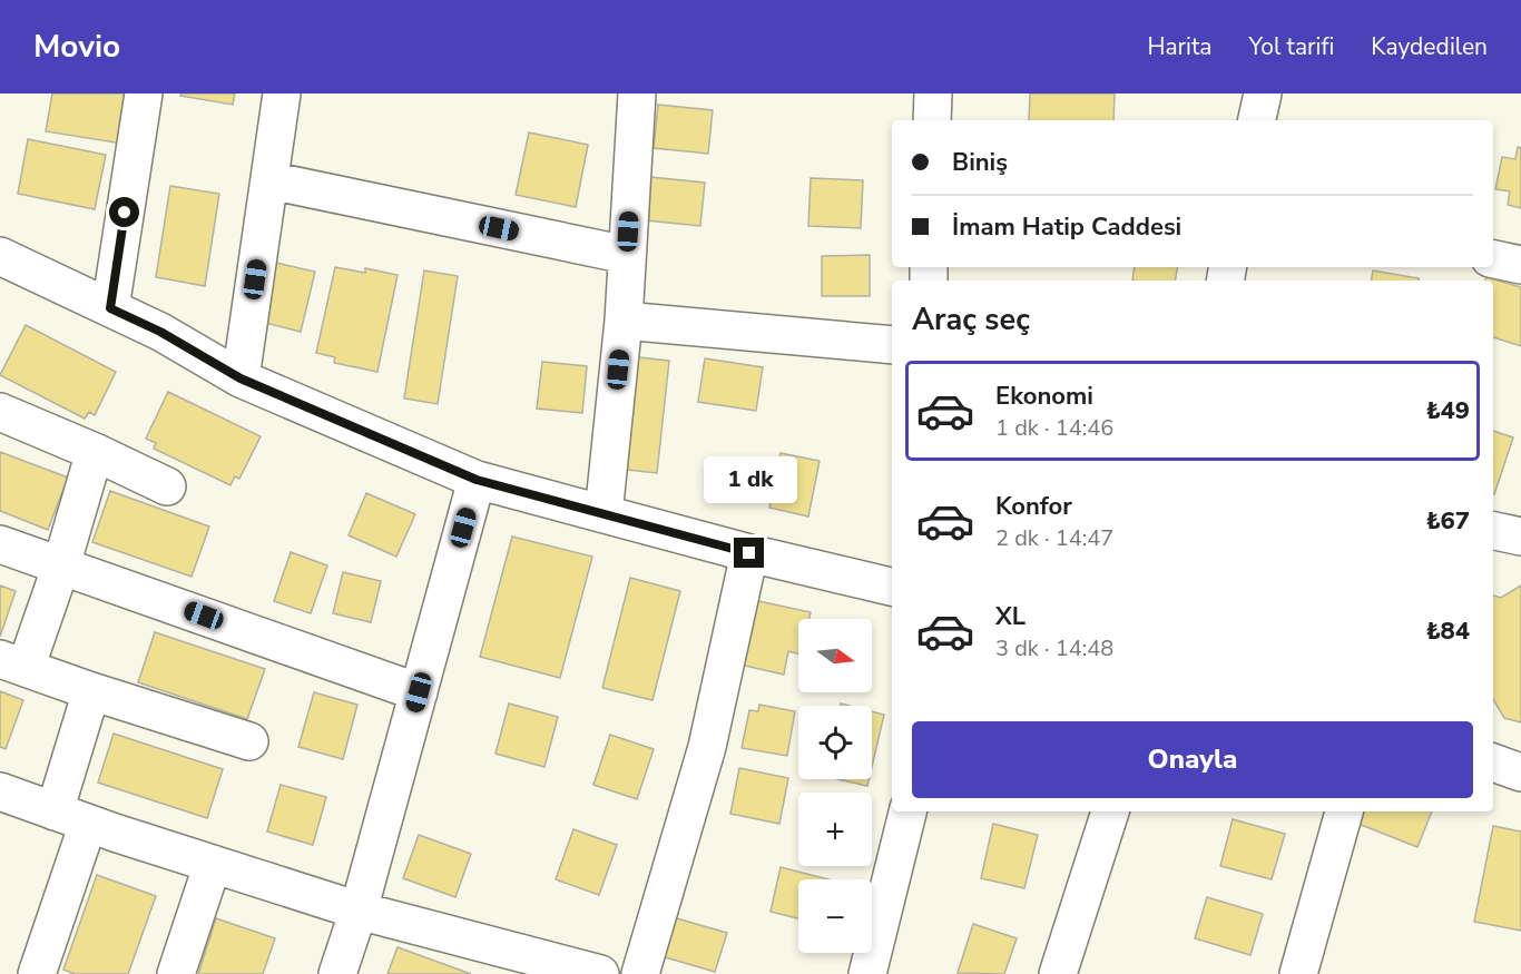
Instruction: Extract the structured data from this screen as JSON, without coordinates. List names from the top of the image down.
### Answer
{
  "north": "right",
  "page": {
    "header": "Movio",
    "nav": ["Harita", "Yol tarifi", "Kaydedilen"],
    "banner": ["Biniş", "İmam Hatip Caddesi"],
    "heading": "Araç seç",
    "list": [
      {
        "name": "Ekonomi",
        "note": "1 dk · 14:46",
        "value": "₺49"
      },
      {
        "name": "Konfor",
        "note": "2 dk · 14:47",
        "value": "₺67"
      },
      {
        "name": "XL",
        "note": "3 dk · 14:48",
        "value": "₺84"
      }
    ],
    "bubble": "1 dk",
    "map_buttons": ["+", "−"],
    "buttons": "Onayla"
  }
}
